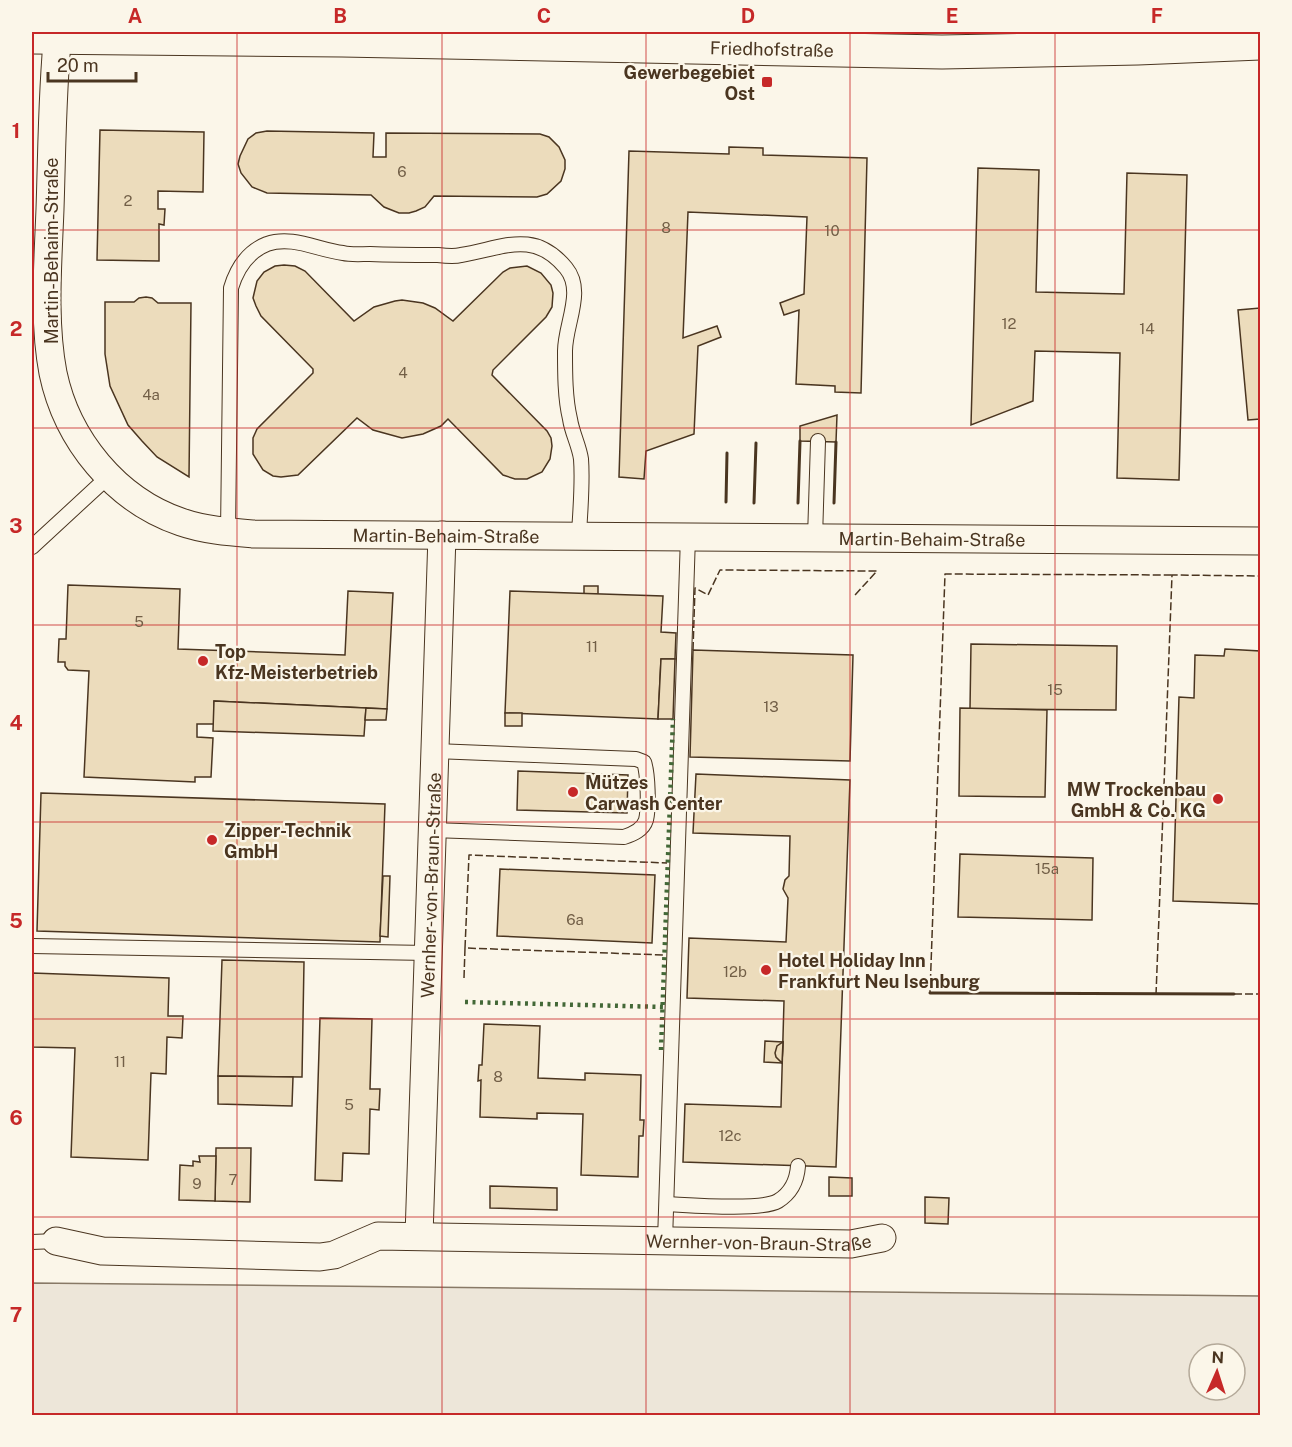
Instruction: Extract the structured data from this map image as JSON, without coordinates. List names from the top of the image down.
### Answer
{
  "streets": {
    "main road": ["Friedhofstraße"],
    "street": ["Martin-Behaim-Straße", "Wernher-von-Braun-Straße"]
  },
  "crossings": [
    ["Friedhofstraße", "Martin-Behaim-Straße"],
    ["Martin-Behaim-Straße", "Wernher-von-Braun-Straße"]
  ],
  "places": {
    "transit": ["Gewerbegebiet Ost"],
    "other": [
      "Top Kfz-Meisterbetrieb",
      "Mützes Carwash Center",
      "MW Trockenbau GmbH & Co. KG",
      "Zipper-Technik GmbH",
      "Hotel Holiday Inn Frankfurt Neu Isenburg"
    ]
  },
  "house_numbers": [
    "6",
    "2",
    "8",
    "10",
    "12",
    "14",
    "4",
    "4a",
    "5",
    "11",
    "15",
    "13",
    "15a",
    "6a",
    "12b",
    "11",
    "8",
    "5",
    "12c",
    "7",
    "9"
  ],
  "scale_bar": "20 m",
  "north": "top",
  "grid": {
    "columns": [
      "A",
      "B",
      "C",
      "D",
      "E",
      "F"
    ],
    "rows": [
      "1",
      "2",
      "3",
      "4",
      "5",
      "6",
      "7"
    ]
  }
}
